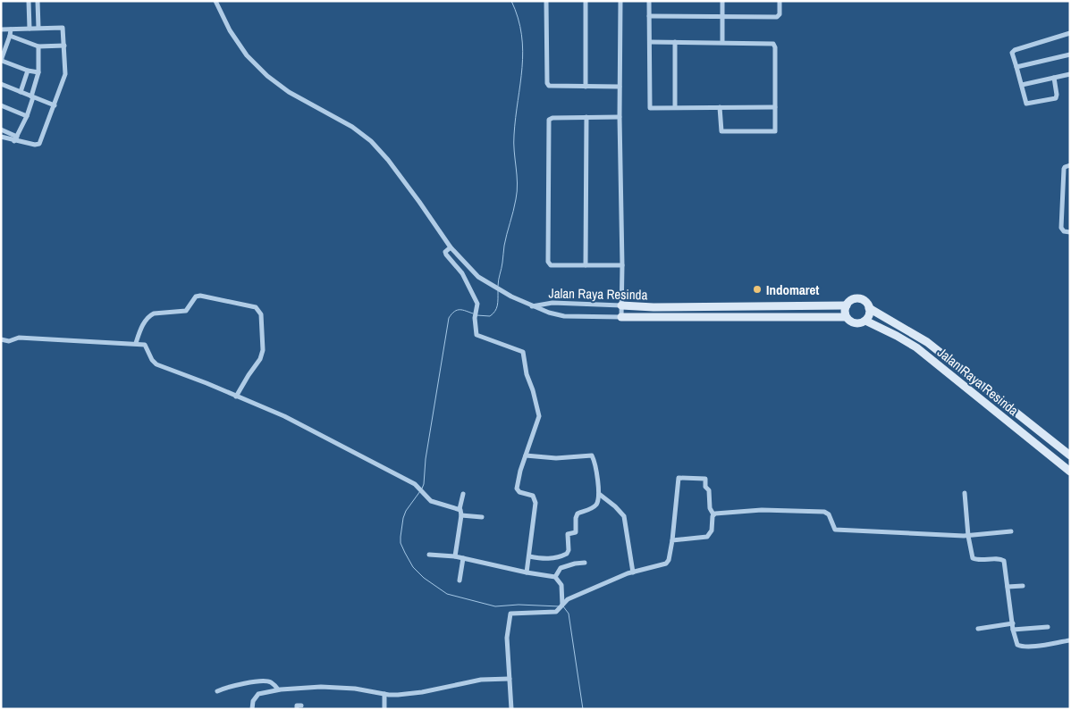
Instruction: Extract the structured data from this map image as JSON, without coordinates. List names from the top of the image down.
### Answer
{
  "streets": {
    "street": ["Jalan Raya Resinda"]
  },
  "places": ["Indomaret"]
}
